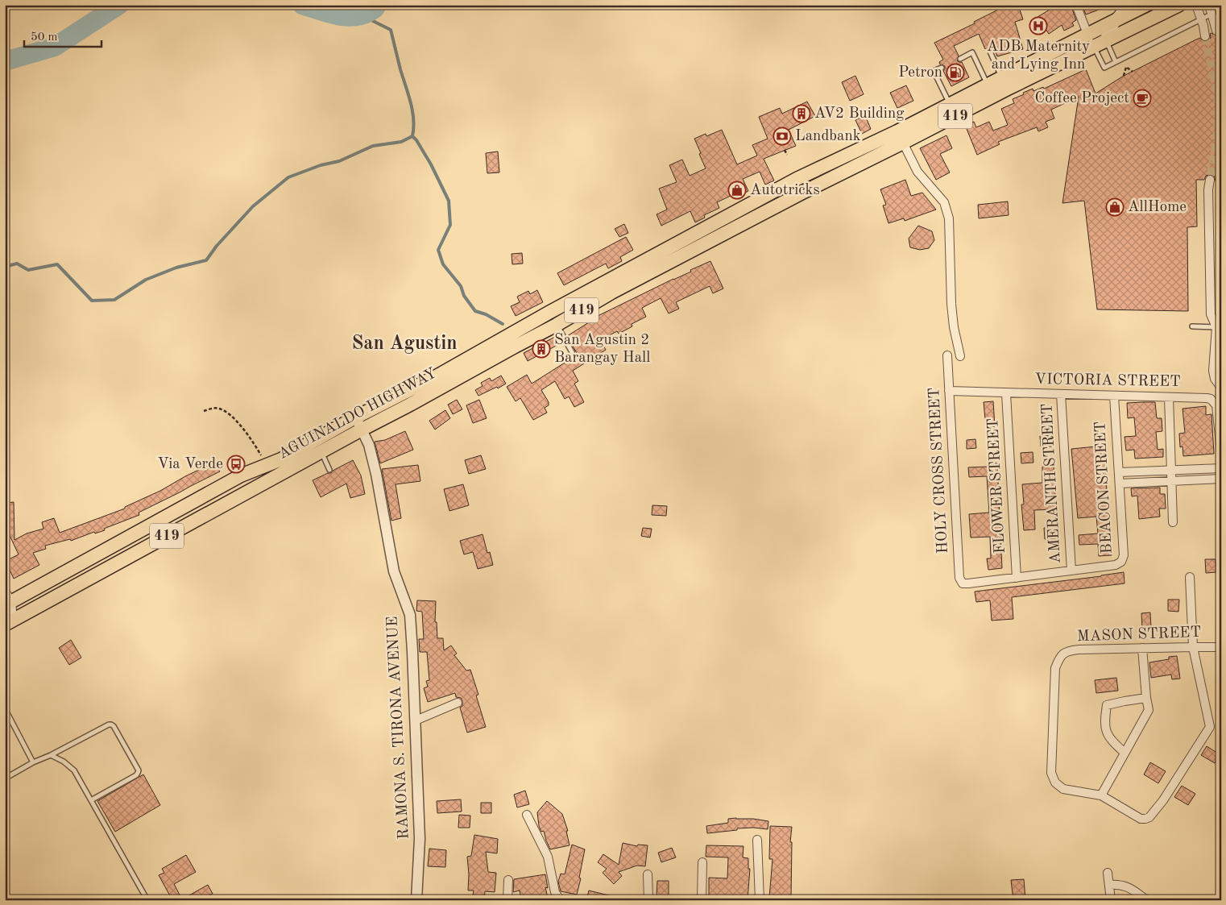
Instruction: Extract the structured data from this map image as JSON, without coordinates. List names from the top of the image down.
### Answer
{
  "streets": {
    "highway": ["419", "AGUINALDO HIGHWAY"],
    "street": [
      "VICTORIA STREET",
      "HOLY CROSS STREET",
      "AMERANTH STREET",
      "FLOWER STREET",
      "BEACON STREET",
      "MASON STREET",
      "RAMONA S. TIRONA AVENUE"
    ]
  },
  "crossings": [
    ["VICTORIA STREET", "HOLY CROSS STREET"],
    ["VICTORIA STREET", "AMERANTH STREET"],
    ["VICTORIA STREET", "FLOWER STREET"],
    ["VICTORIA STREET", "BEACON STREET"],
    ["AGUINALDO HIGHWAY", "RAMONA S. TIRONA AVENUE"],
    ["HOLY CROSS STREET", "BEACON STREET"],
    ["AMERANTH STREET", "BEACON STREET"],
    ["FLOWER STREET", "BEACON STREET"]
  ],
  "districts": ["San Agustin"],
  "places": {
    "hospital": ["ADB Maternity and Lying Inn"],
    "fuel station": ["Petron"],
    "cafe": ["Coffee Project"],
    "building": ["AV2 Building", "San Agustin 2 Barangay Hall"],
    "bank": ["Landbank"],
    "shop": ["Autotricks", "AllHome"],
    "bus stop": ["Via Verde"]
  },
  "scale_bar": "50 m"
}
